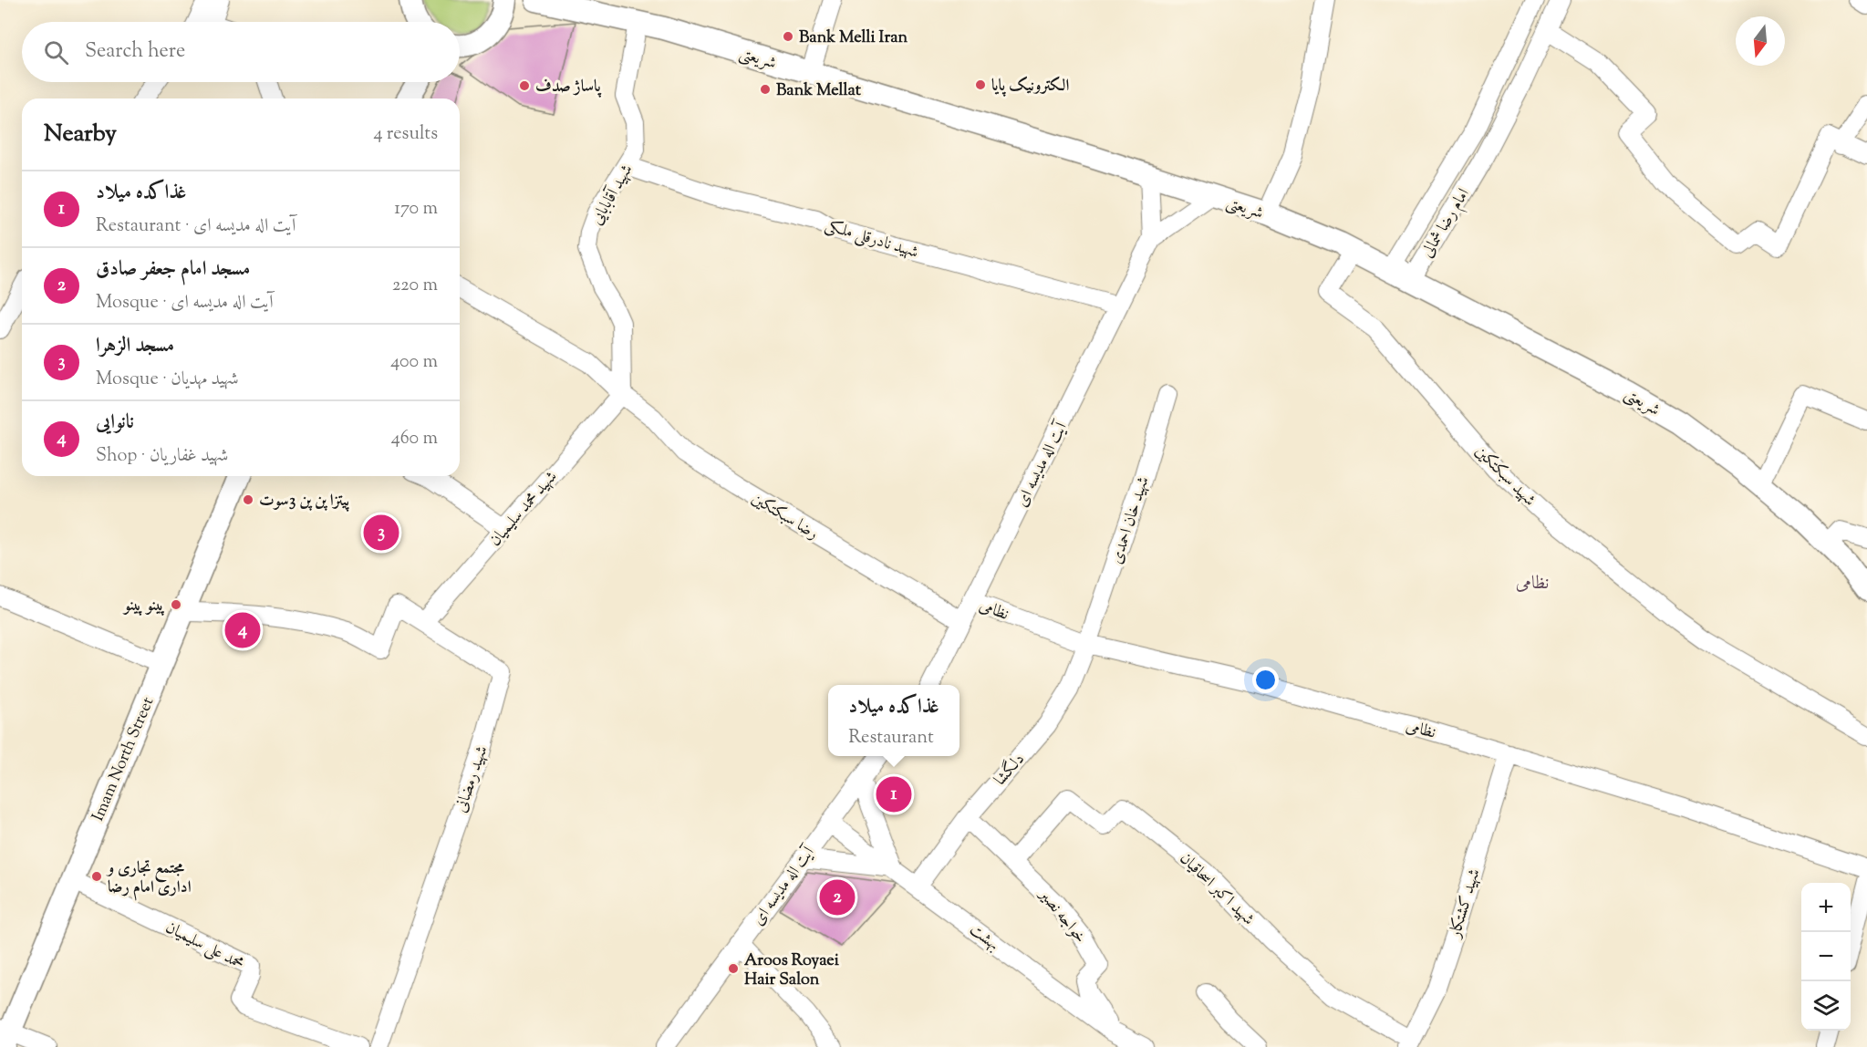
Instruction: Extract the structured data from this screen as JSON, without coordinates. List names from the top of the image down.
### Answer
{
  "streets": {
    "main road": ["شریعتی", "Imam North Street"],
    "street": [
      "شهید آقابابایی",
      "امام رضا شمالی",
      "شهید نادرقلی ملکی",
      "آیت اله مدیسه ای",
      "شهید سبکتکین",
      "شهید محمد سلیمیان",
      "رضا سبکتکین",
      "شهید خان احمدی",
      "نظامی",
      "دلگشا",
      "شهید رمضانی",
      "شهید اکبر اسحاقیان",
      "شهید کشتکار",
      "خواجه نصیر",
      "بهشت",
      "محمد علی سلیمیان"
    ]
  },
  "crossings": [
    ["شریعتی", "شهید آقابابایی"],
    ["شریعتی", "امام رضا شمالی"],
    ["شریعتی", "شهید سبکتکین"],
    ["شهید آقابابایی", "شهید نادرقلی ملکی"],
    ["شهید آقابابایی", "شهید محمد سلیمیان"],
    ["شهید آقابابایی", "رضا سبکتکین"],
    ["شهید نادرقلی ملکی", "آیت اله مدیسه ای"],
    ["آیت اله مدیسه ای", "رضا سبکتکین"],
    ["آیت اله مدیسه ای", "نظامی"],
    ["آیت اله مدیسه ای", "بهشت"],
    ["شهید محمد سلیمیان", "رضا سبکتکین"],
    ["شهید محمد سلیمیان", "شهید رمضانی"],
    ["شهید خان احمدی", "نظامی"],
    ["شهید خان احمدی", "دلگشا"],
    ["نظامی", "دلگشا"],
    ["نظامی", "شهید کشتکار"],
    ["Imam North Street", "شهید رمضانی"],
    ["Imam North Street", "محمد علی سلیمیان"],
    ["دلگشا", "خواجه نصیر"],
    ["دلگشا", "بهشت"],
    ["شهید اکبر اسحاقیان", "شهید کشتکار"],
    ["شهید اکبر اسحاقیان", "خواجه نصیر"],
    ["خواجه نصیر", "بهشت"]
  ],
  "districts": ["نظامی"],
  "places": [
    "Bank Melli Iran",
    "الکترونیک پایا",
    "پاساژ صدف",
    "Bank Mellat",
    "پیتزا پن پن 3سوت",
    "پینو پینو",
    "مجتمع تجاری و اداری امام رضا",
    "Aroos Royaei Hair Salon"
  ],
  "north": "bottom",
  "page": {
    "search": "Search here",
    "heading": ["Nearby", "4 results"],
    "list": [
      {
        "mark": "1",
        "name": "غذاکده میلاد",
        "note": "Restaurant · آیت اله مدیسه ای",
        "value": "170 m"
      },
      {
        "mark": "2",
        "name": "مسجد امام جعفر صادق",
        "note": "Mosque · آیت اله مدیسه ای",
        "value": "220 m"
      },
      {
        "mark": "3",
        "name": "مسجد الزهرا",
        "note": "Mosque · شهید مهدیان",
        "value": "400 m"
      },
      {
        "mark": "4",
        "name": "نانوایی",
        "note": "Shop · شهید غفاریان",
        "value": "460 m"
      }
    ],
    "pins": [
      "3",
      "4",
      "1",
      "2"
    ],
    "popup": ["غذاکده میلاد", "Restaurant"],
    "map_buttons": ["+", "−"]
  }
}
